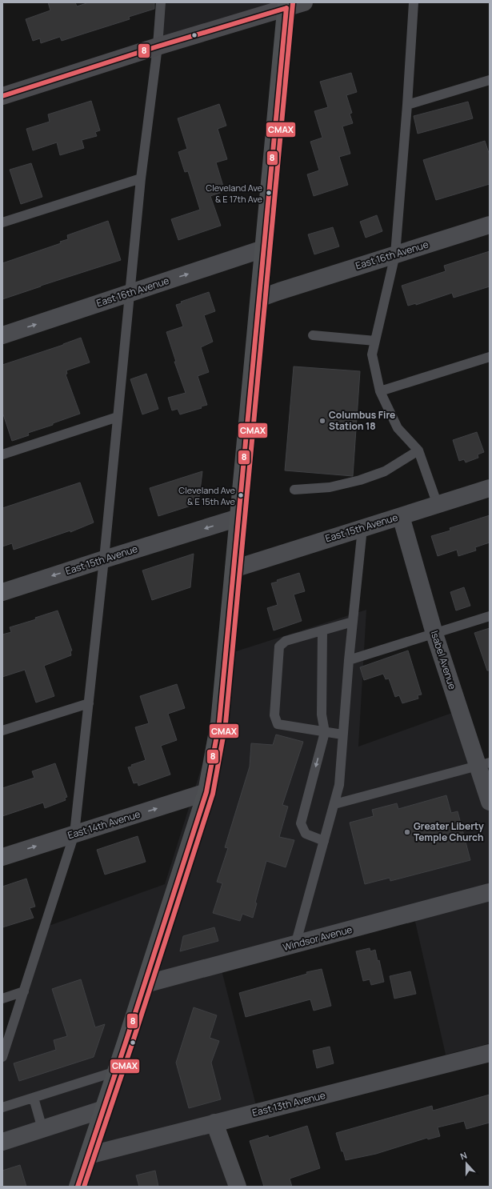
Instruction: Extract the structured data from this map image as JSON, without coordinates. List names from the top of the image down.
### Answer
{
  "streets": {
    "street": [
      "East 16th Avenue",
      "East 15th Avenue",
      "Isabel Avenue",
      "East 14th Avenue",
      "Windsor Avenue",
      "East 13th Avenue"
    ]
  },
  "crossings": [
    ["East 15th Avenue", "Isabel Avenue"]
  ],
  "one_way": ["East 16th Avenue", "East 15th Avenue", "East 14th Avenue"],
  "places": [
    "Cleveland Ave & E 17th Ave",
    "Columbus Fire Station 18",
    "Cleveland Ave & E 15th Ave",
    "Greater Liberty Temple Church"
  ],
  "lines": ["transit line CMAX", "transit line 8"],
  "north": "top"
}
